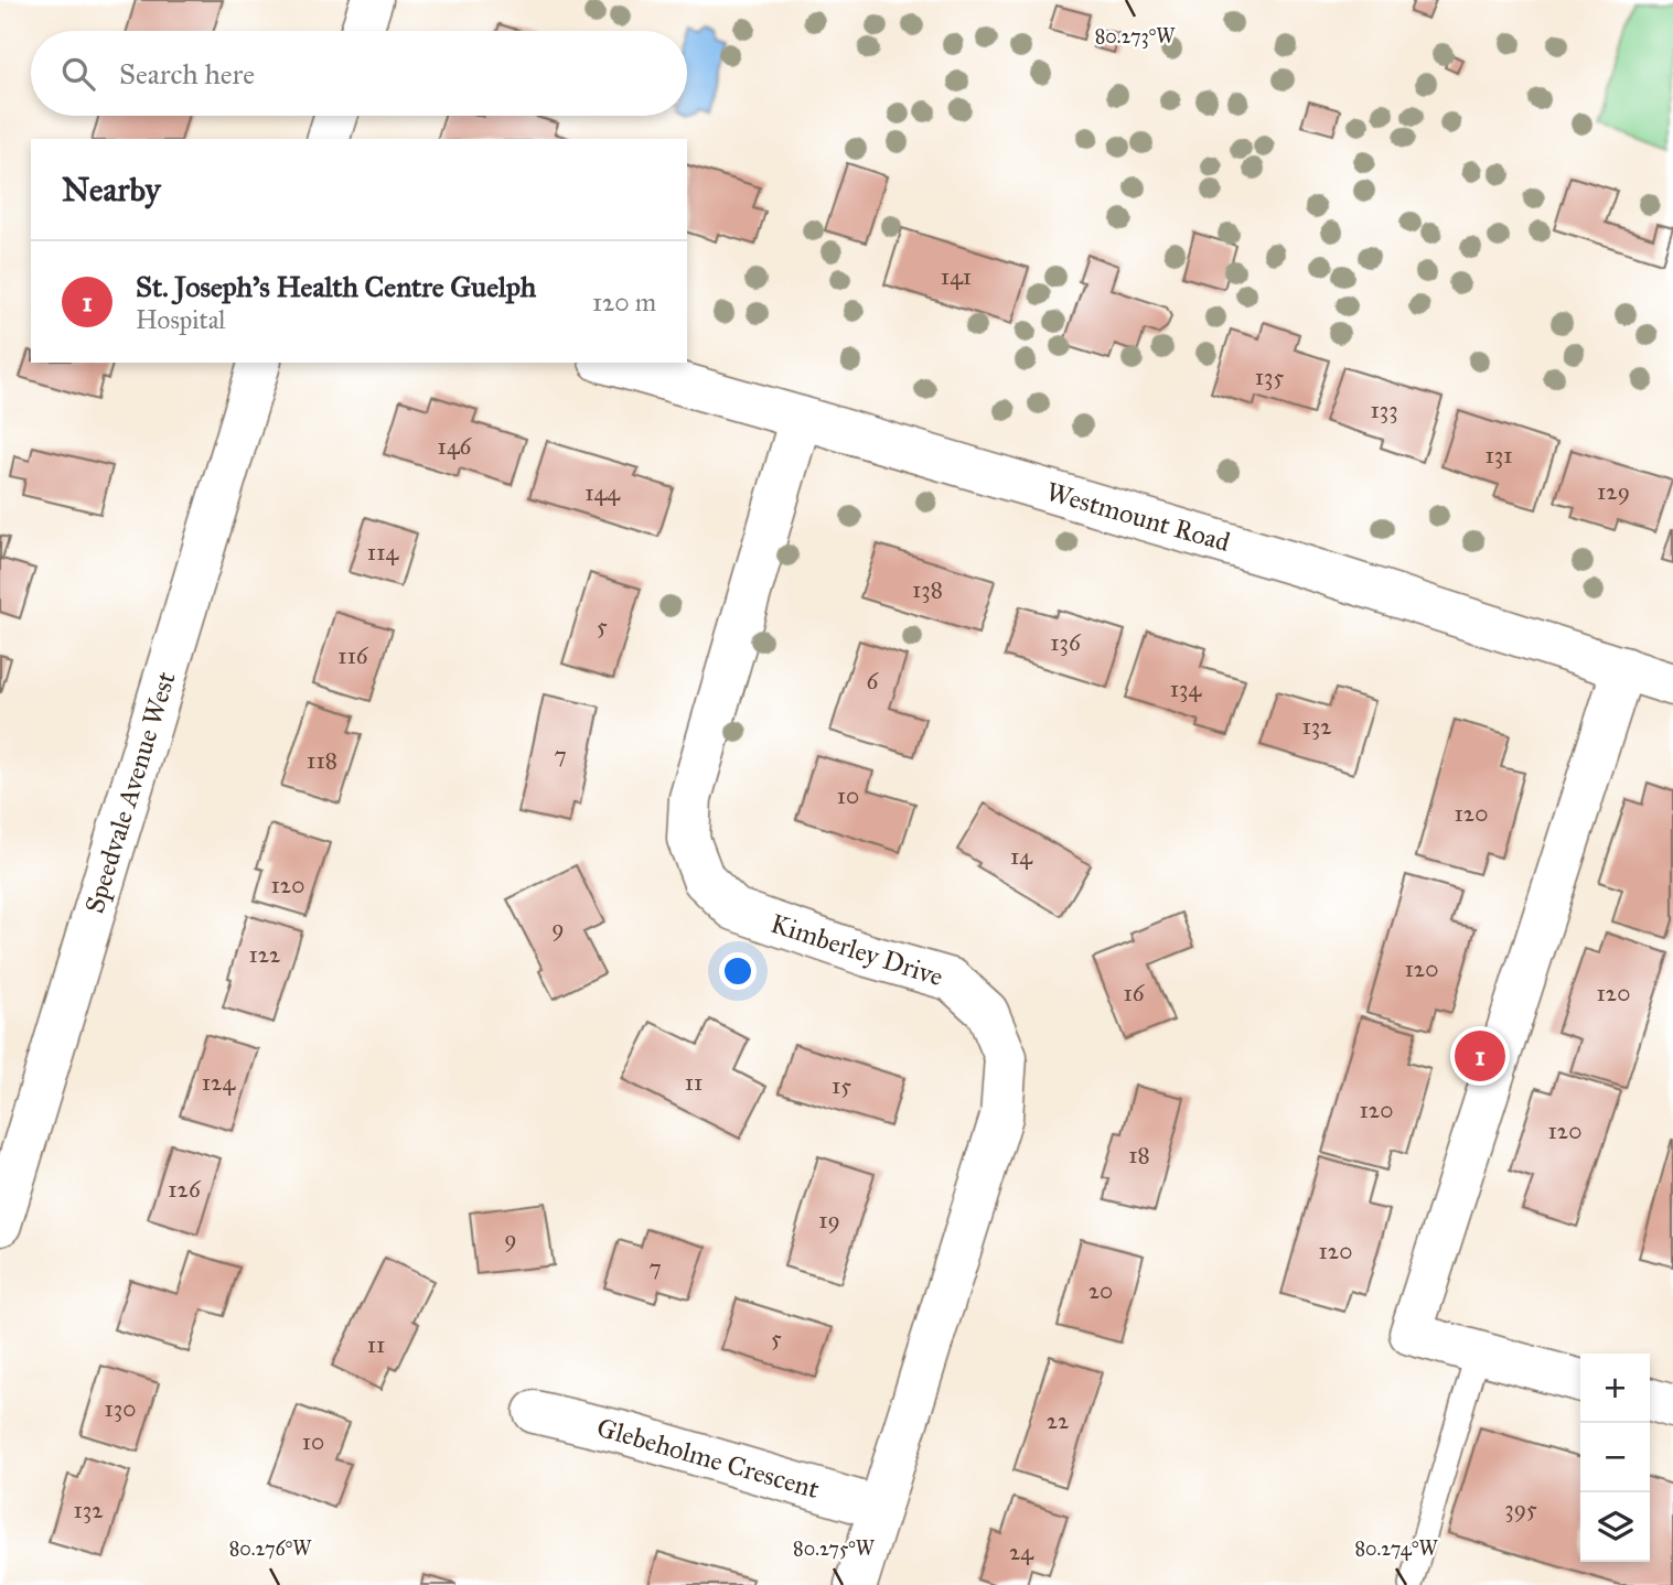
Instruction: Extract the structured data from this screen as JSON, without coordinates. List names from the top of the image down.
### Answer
{
  "streets": {
    "street": [
      "Westmount Road",
      "Speedvale Avenue West",
      "Kimberley Drive",
      "Glebeholme Crescent"
    ]
  },
  "crossings": [
    ["Westmount Road", "Kimberley Drive"],
    ["Kimberley Drive", "Glebeholme Crescent"]
  ],
  "house_numbers": [
    "141",
    "135",
    "133",
    "146",
    "131",
    "129",
    "144",
    "114",
    "138",
    "5",
    "136",
    "116",
    "6",
    "134",
    "132",
    "7",
    "118",
    "10",
    "120",
    "14",
    "120",
    "9",
    "122",
    "120",
    "16",
    "120",
    "124",
    "11",
    "15",
    "120",
    "120",
    "18",
    "126",
    "19",
    "9",
    "120",
    "7",
    "20",
    "5",
    "11",
    "130",
    "22",
    "10",
    "395",
    "132",
    "24"
  ],
  "page": {
    "search": "Search here",
    "heading": "Nearby",
    "list": [
      {
        "mark": "1",
        "name": "St. Joseph's Health Centre Guelph",
        "note": "Hospital",
        "value": "120 m"
      }
    ],
    "pins": "1",
    "map_buttons": ["+", "−"]
  },
  "coordinates": [
    "80.273°W",
    "80.276°W",
    "80.275°W",
    "80.274°W"
  ]
}
